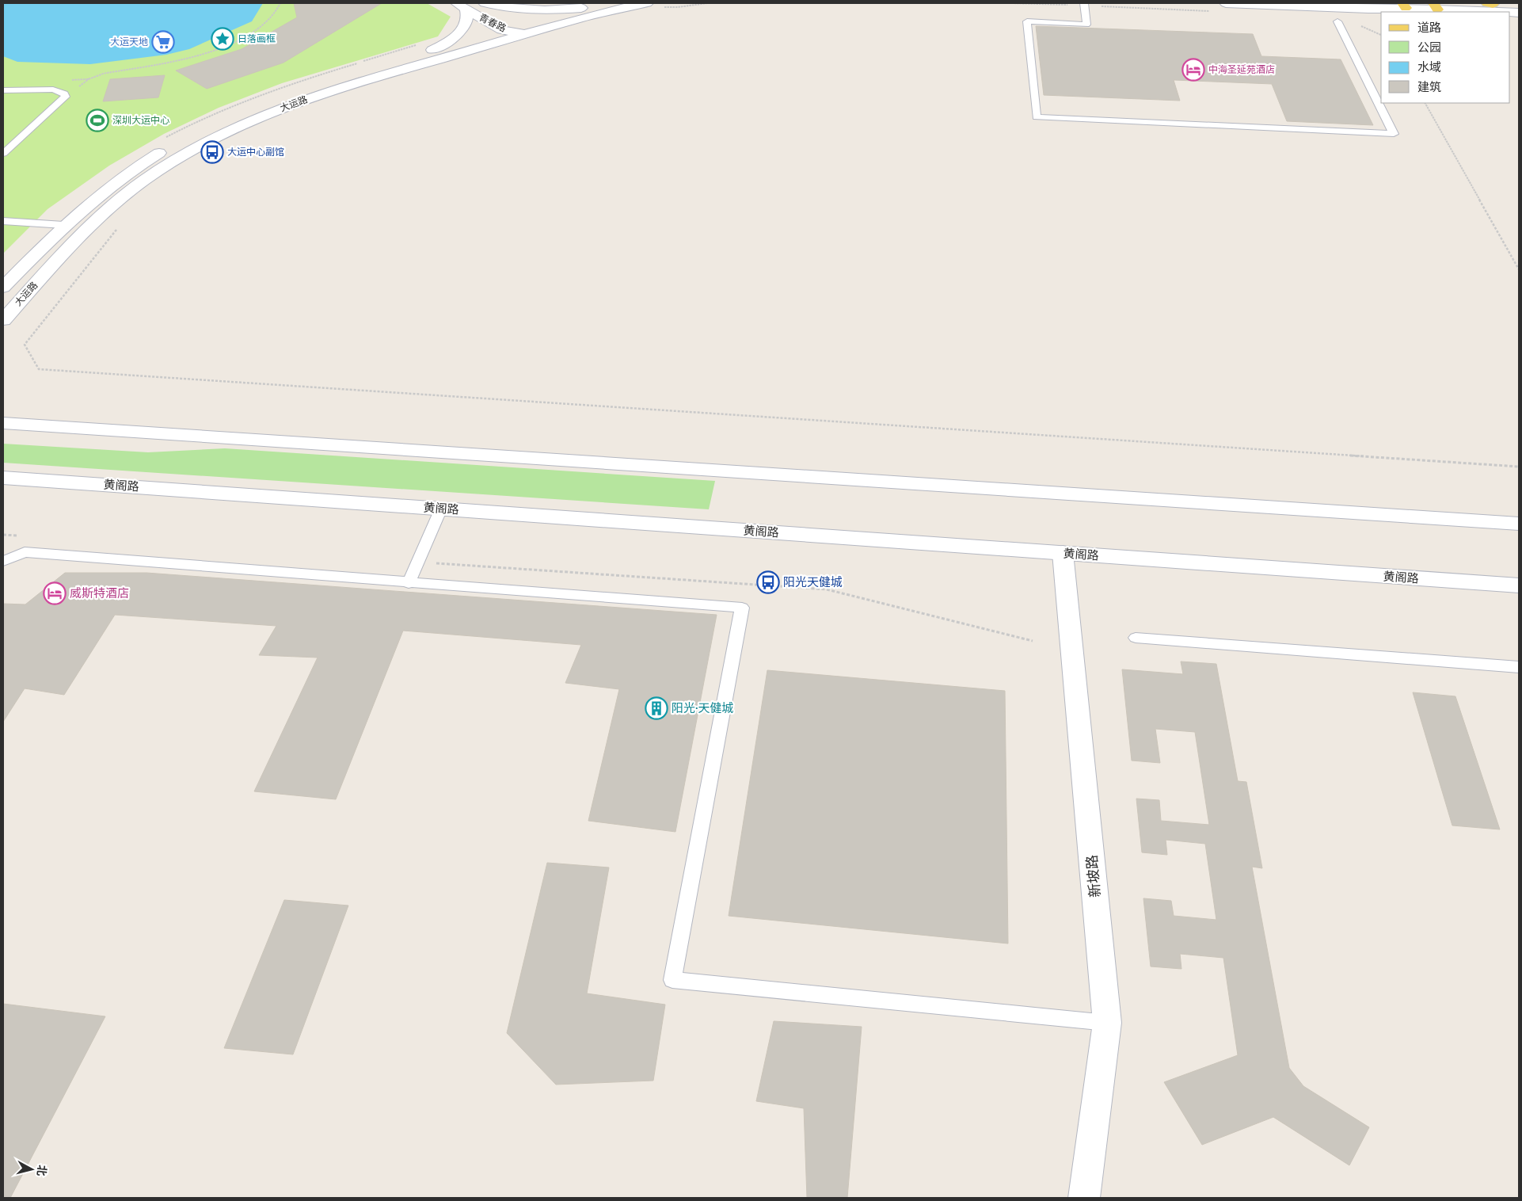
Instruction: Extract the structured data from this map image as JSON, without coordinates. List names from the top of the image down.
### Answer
{
  "streets": {
    "street": [
      "青春路",
      "大运路",
      "黄阁路",
      "新坡路"
    ]
  },
  "crossings": [
    ["青春路", "大运路"],
    ["黄阁路", "新坡路"]
  ],
  "places": {
    "place": ["日落画框"],
    "supermarket": ["大运天地"],
    "hotel": ["中海圣延苑酒店", "威斯特酒店"],
    "sports": ["深圳大运中心"],
    "bus stop": ["大运中心副馆", "阳光天健城"],
    "building": ["阳光·天健城"]
  },
  "legend": [
    "道路",
    "公园",
    "水域",
    "建筑"
  ],
  "north": "right"
}
